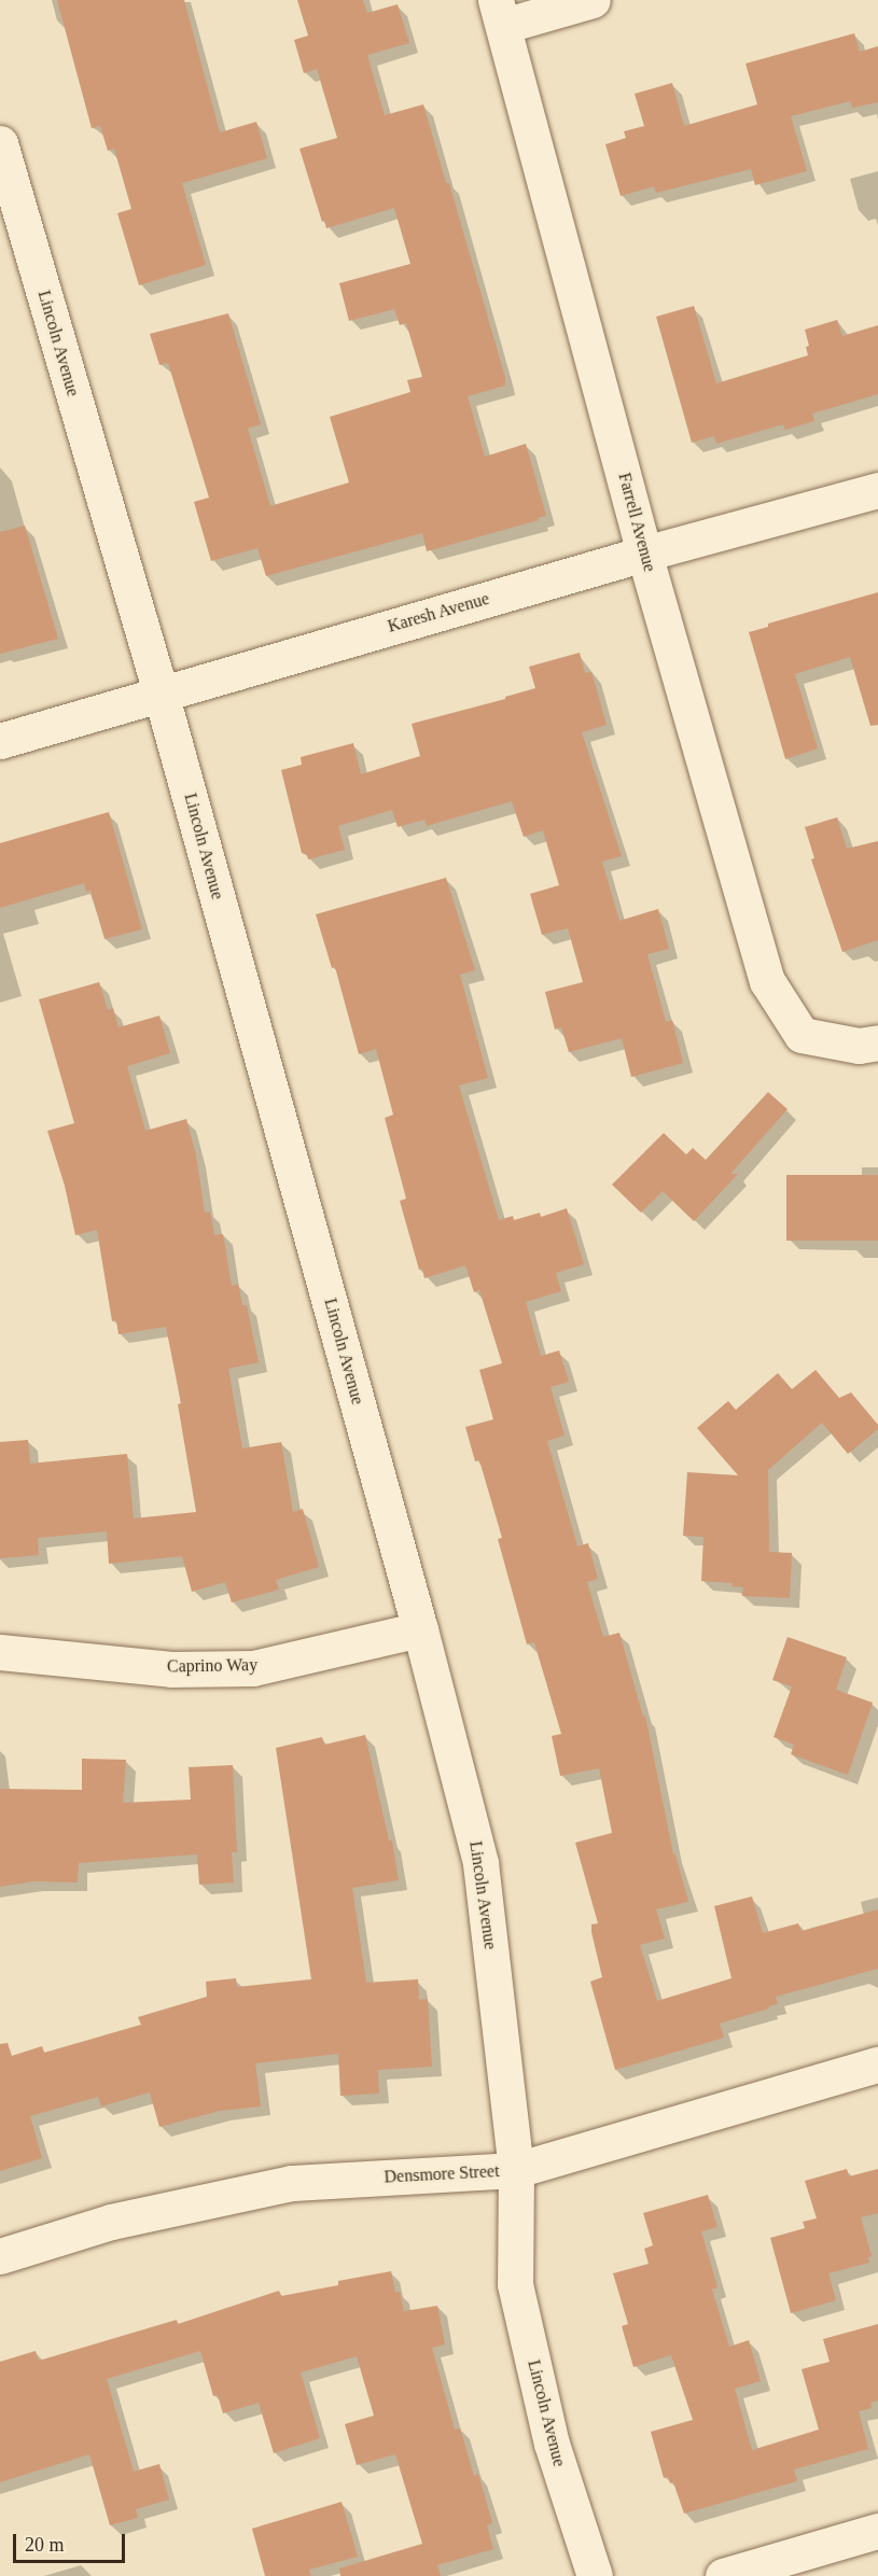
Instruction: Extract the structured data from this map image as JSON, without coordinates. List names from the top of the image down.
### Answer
{
  "streets": {
    "street": [
      "Lincoln Avenue",
      "Farrell Avenue",
      "Karesh Avenue",
      "Caprino Way",
      "Densmore Street"
    ]
  },
  "crossings": [
    ["Lincoln Avenue", "Karesh Avenue"],
    ["Lincoln Avenue", "Caprino Way"],
    ["Lincoln Avenue", "Densmore Street"],
    ["Farrell Avenue", "Karesh Avenue"]
  ],
  "scale_bar": "20 m"
}
